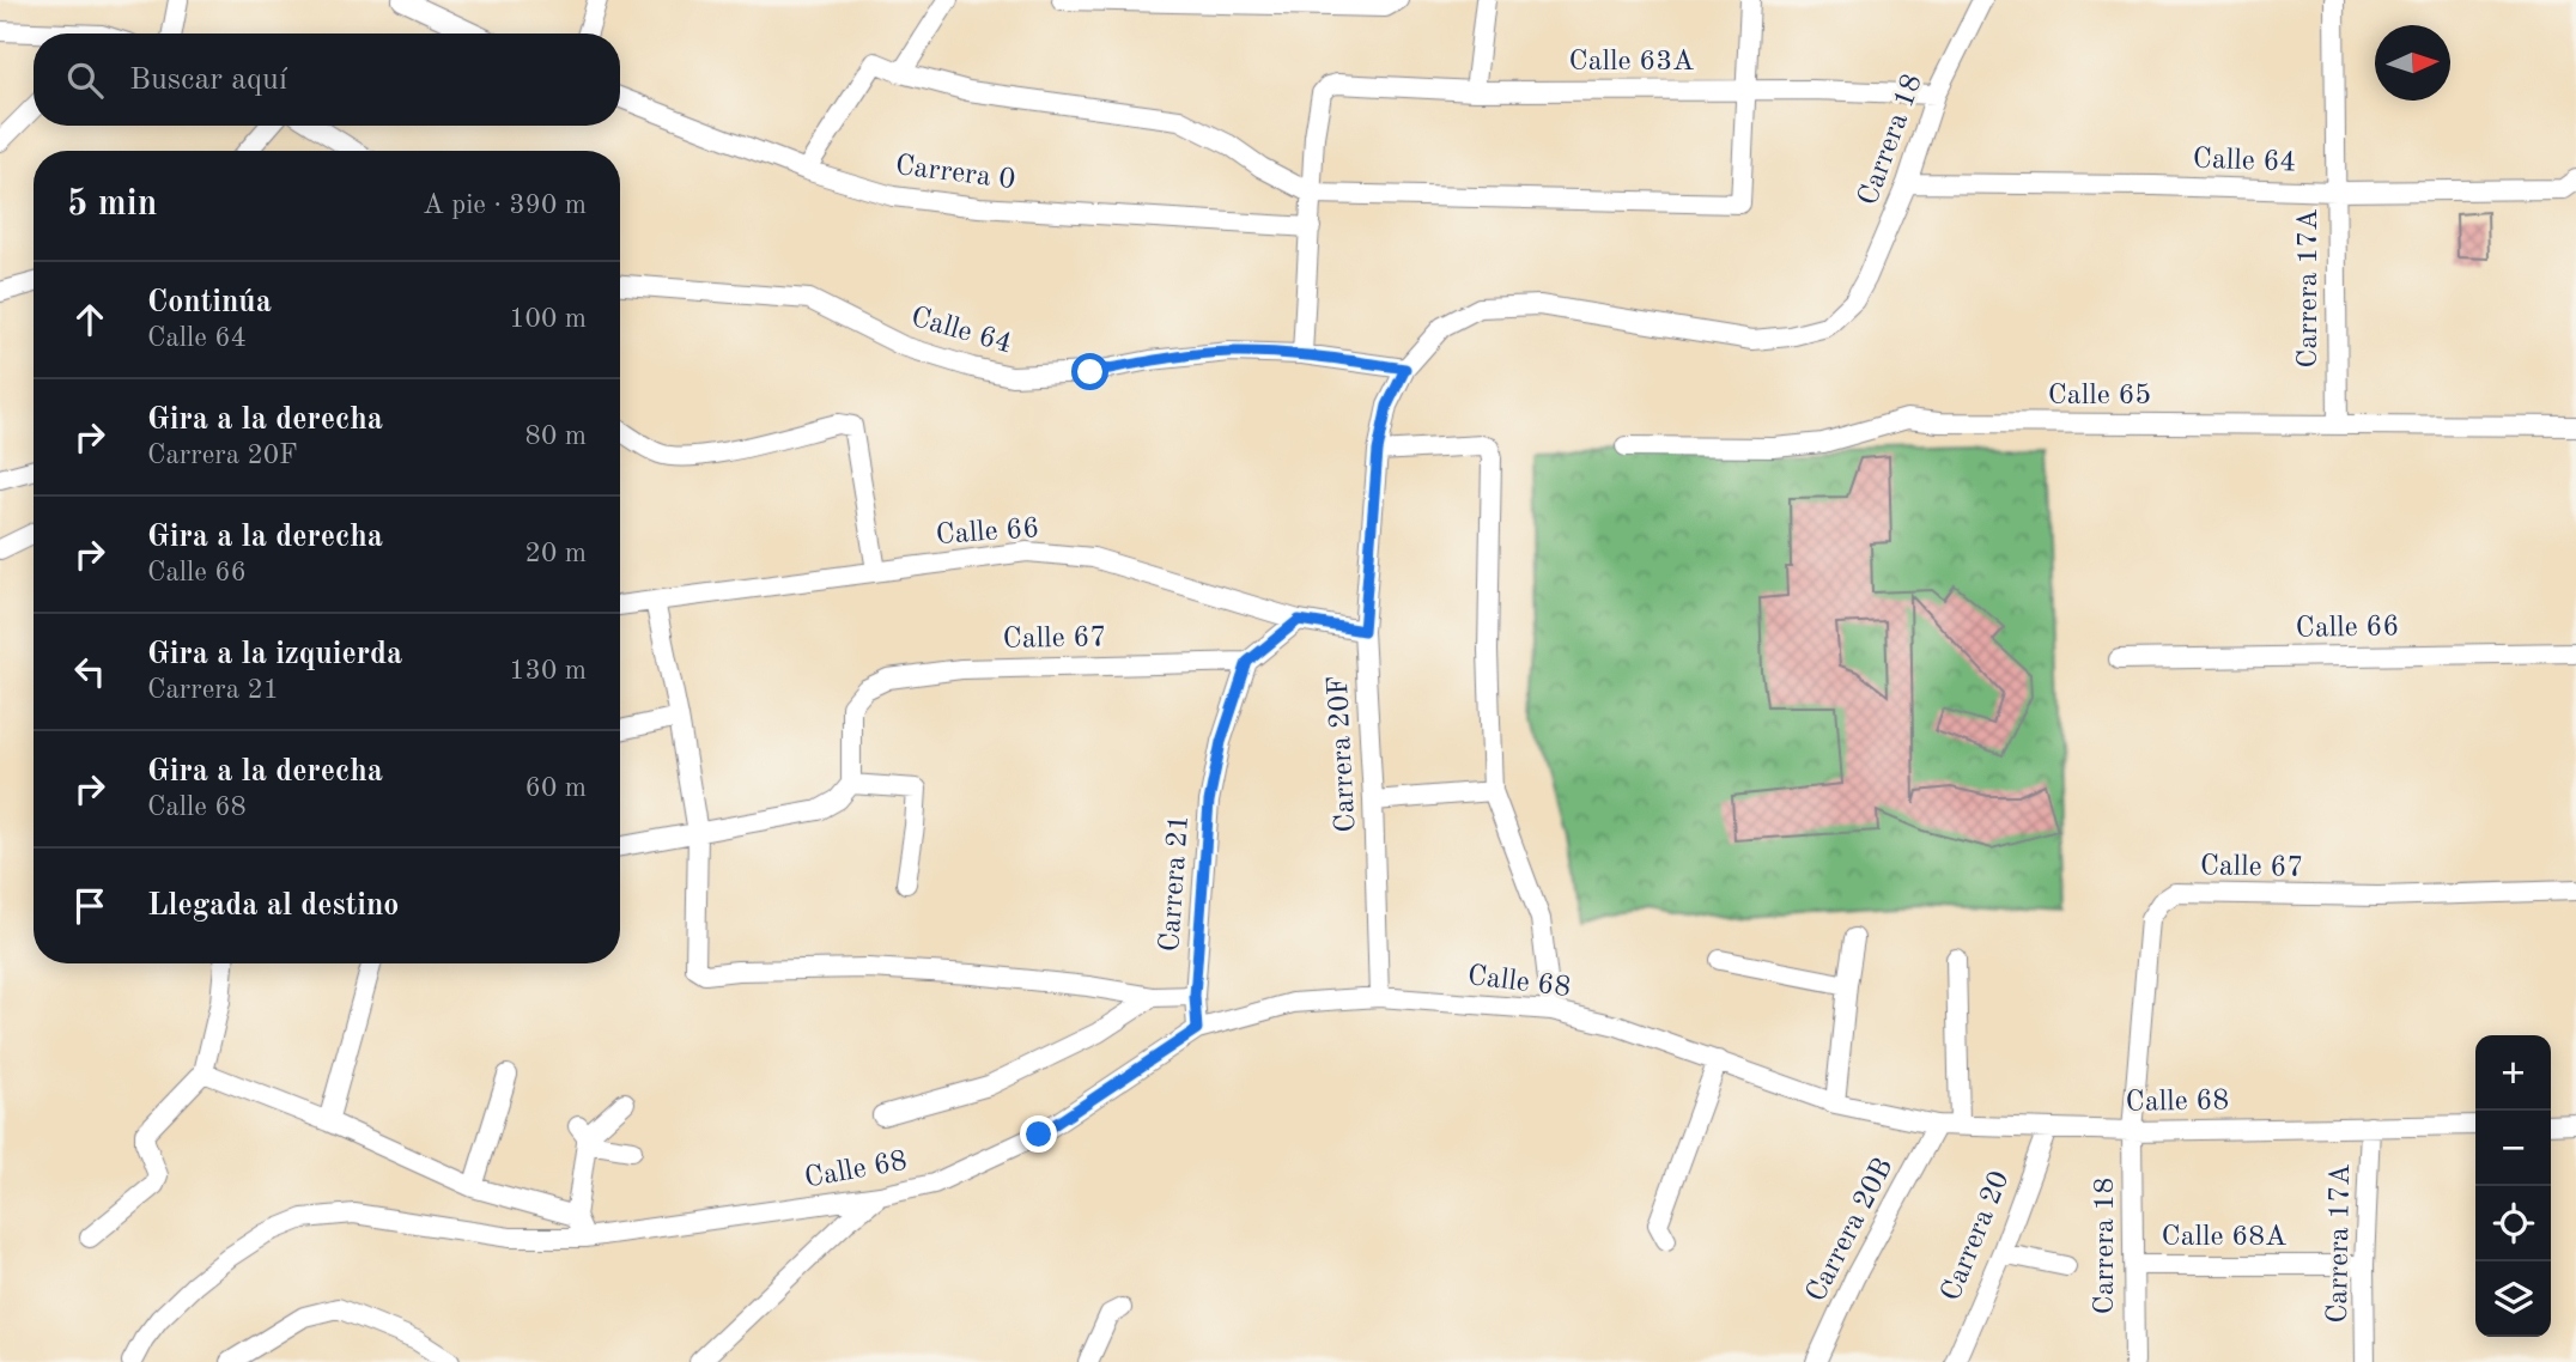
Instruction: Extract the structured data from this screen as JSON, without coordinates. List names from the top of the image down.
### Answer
{
  "streets": {
    "street": [
      "Calle 63A",
      "Carrera 18",
      "Calle 64",
      "Carrera 0",
      "Carrera 17A",
      "Calle 65",
      "Calle 66",
      "Calle 67",
      "Carrera 20F",
      "Carrera 21",
      "Calle 68",
      "Carrera 20B",
      "Carrera 20",
      "Calle 68A"
    ]
  },
  "crossings": [
    ["Calle 63A", "Carrera 18"],
    ["Carrera 18", "Calle 64"],
    ["Carrera 18", "Calle 67"],
    ["Carrera 18", "Carrera 20F"],
    ["Carrera 18", "Calle 68"],
    ["Carrera 18", "Calle 68A"],
    ["Calle 64", "Carrera 17A"],
    ["Calle 64", "Carrera 20F"],
    ["Carrera 17A", "Calle 65"],
    ["Carrera 17A", "Calle 68"],
    ["Carrera 17A", "Calle 68A"],
    ["Calle 66", "Carrera 20F"],
    ["Calle 67", "Carrera 21"],
    ["Calle 67", "Calle 68"],
    ["Carrera 20F", "Calle 68"],
    ["Carrera 21", "Calle 68"],
    ["Calle 68", "Carrera 20B"],
    ["Calle 68", "Carrera 20"]
  ],
  "north": "right",
  "page": {
    "search": "Buscar aquí",
    "heading": ["5 min", "A pie · 390 m"],
    "list": [
      ["Continúa", "Calle 64", "100 m"],
      ["Gira a la derecha", "Carrera 20F", "80 m"],
      ["Gira a la derecha", "Calle 66", "20 m"],
      ["Gira a la izquierda", "Carrera 21", "130 m"],
      ["Gira a la derecha", "Calle 68", "60 m"],
      "Llegada al destino"
    ],
    "map_buttons": ["+", "−"]
  }
}
